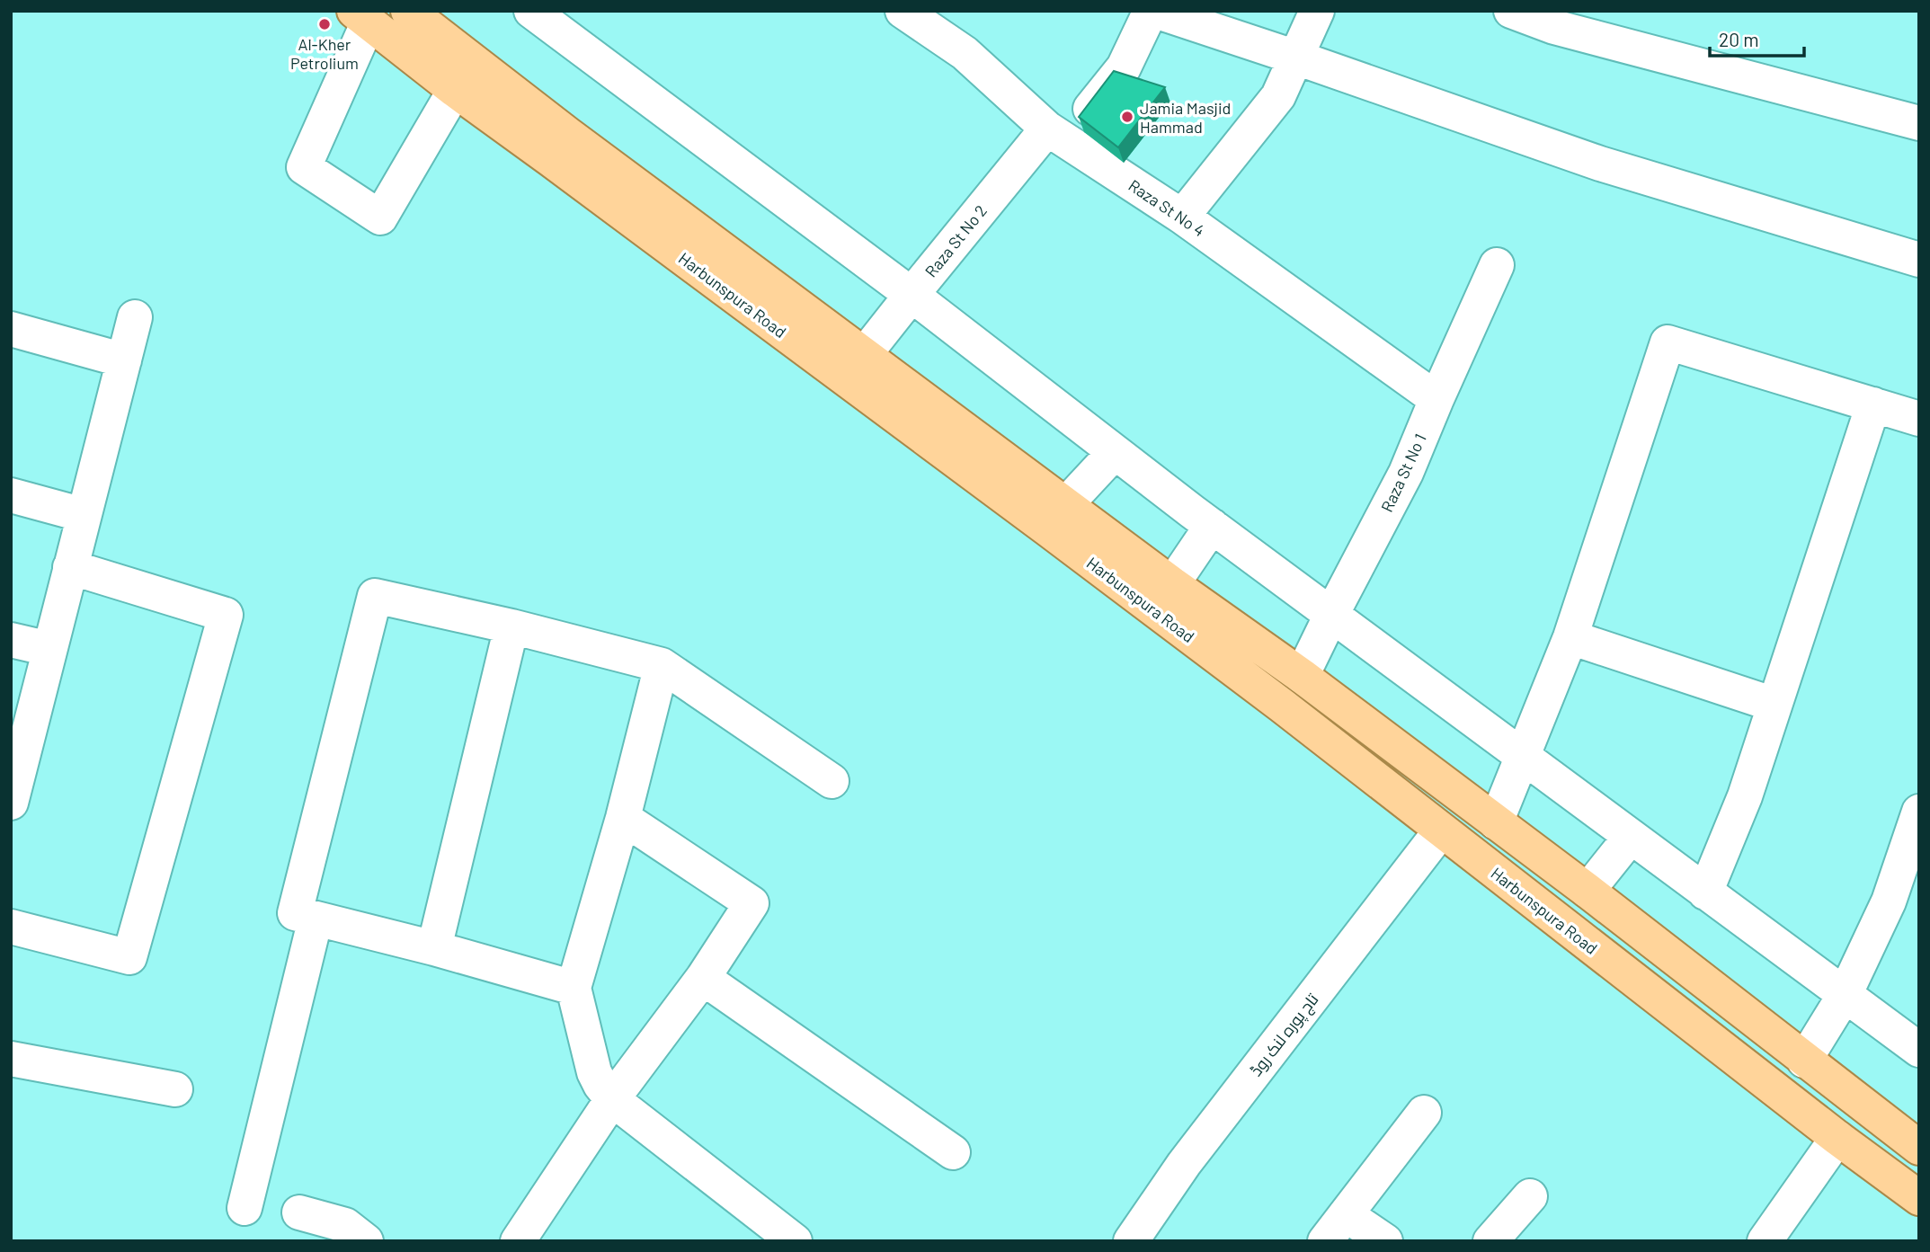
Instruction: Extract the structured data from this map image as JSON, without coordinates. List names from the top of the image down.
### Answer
{
  "streets": {
    "main road": ["Harbunspura Road"],
    "street": [
      "Raza St No 4",
      "Raza St No 2",
      "Raza St No 1",
      "تاج پورہ لنک روڈ"
    ]
  },
  "crossings": [
    ["Raza St No 4", "Raza St No 2"],
    ["Raza St No 4", "Raza St No 1"],
    ["Raza St No 2", "Harbunspura Road"],
    ["Harbunspura Road", "Raza St No 1"],
    ["Harbunspura Road", "تاج پورہ لنک روڈ"]
  ],
  "places": ["Al-Kher Petrolium", "Jamia Masjid Hammad"],
  "scale_bar": "20 m"
}
